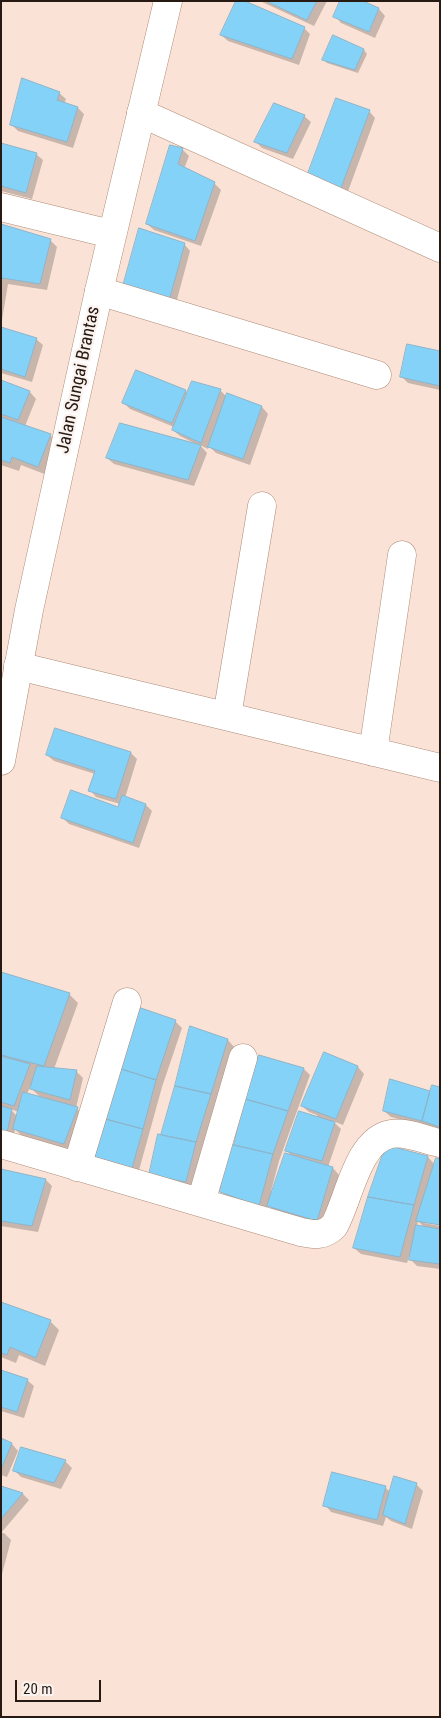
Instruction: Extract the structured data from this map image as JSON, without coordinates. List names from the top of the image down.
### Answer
{
  "streets": {
    "street": ["Jalan Sungai Brantas"]
  },
  "scale_bar": "20 m"
}
